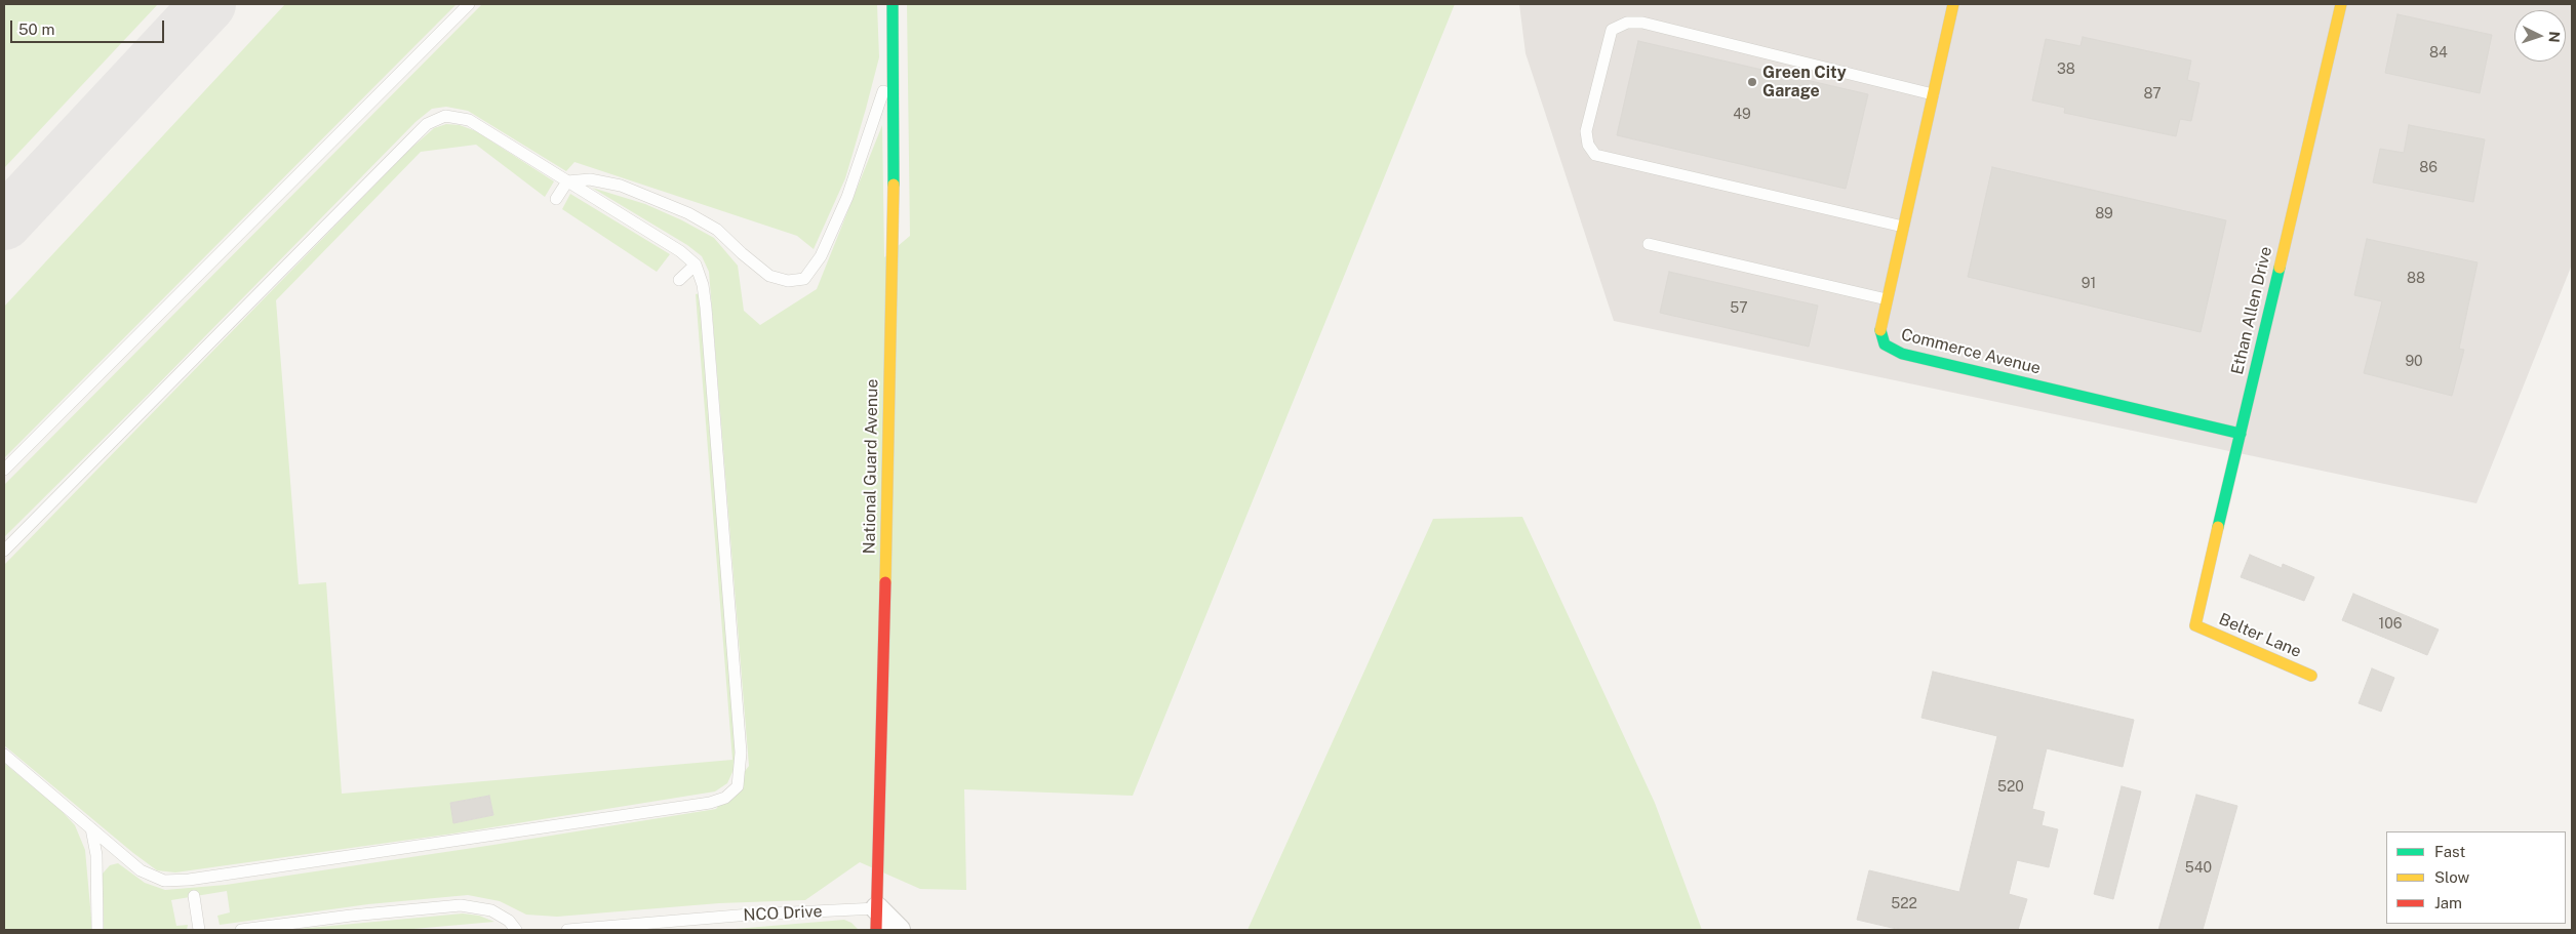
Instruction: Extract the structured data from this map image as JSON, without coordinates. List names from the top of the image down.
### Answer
{
  "streets": {
    "street": [
      "Ethan Allen Drive",
      "Commerce Avenue",
      "National Guard Avenue",
      "Belter Lane"
    ],
    "lane": ["NCO Drive"]
  },
  "crossings": [
    ["Ethan Allen Drive", "Commerce Avenue"],
    ["Ethan Allen Drive", "Belter Lane"],
    ["National Guard Avenue", "NCO Drive"]
  ],
  "places": ["Green City Garage"],
  "house_numbers": [
    "84",
    "38",
    "87",
    "49",
    "86",
    "89",
    "88",
    "91",
    "57",
    "90",
    "106",
    "520",
    "540",
    "522"
  ],
  "legend": ["Fast", "Slow", "Jam"],
  "scale_bar": "50 m",
  "north": "right"
}
